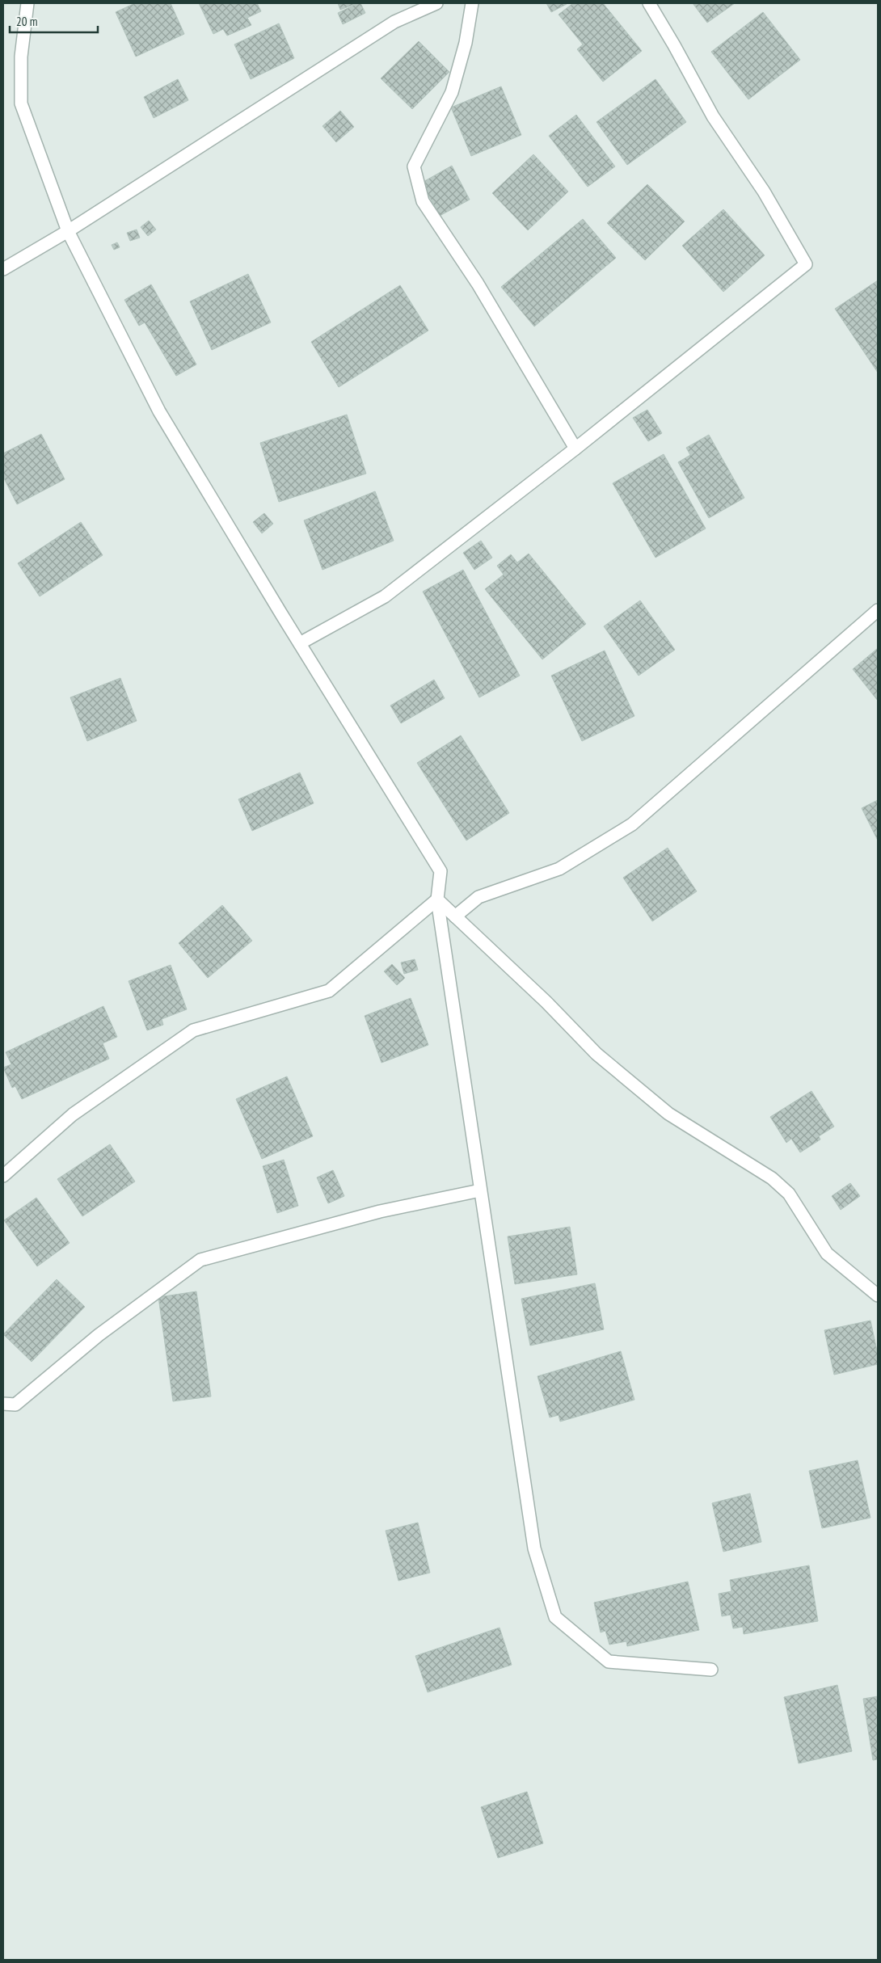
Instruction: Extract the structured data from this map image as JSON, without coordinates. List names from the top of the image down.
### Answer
{
  "scale_bar": "20 m"
}
